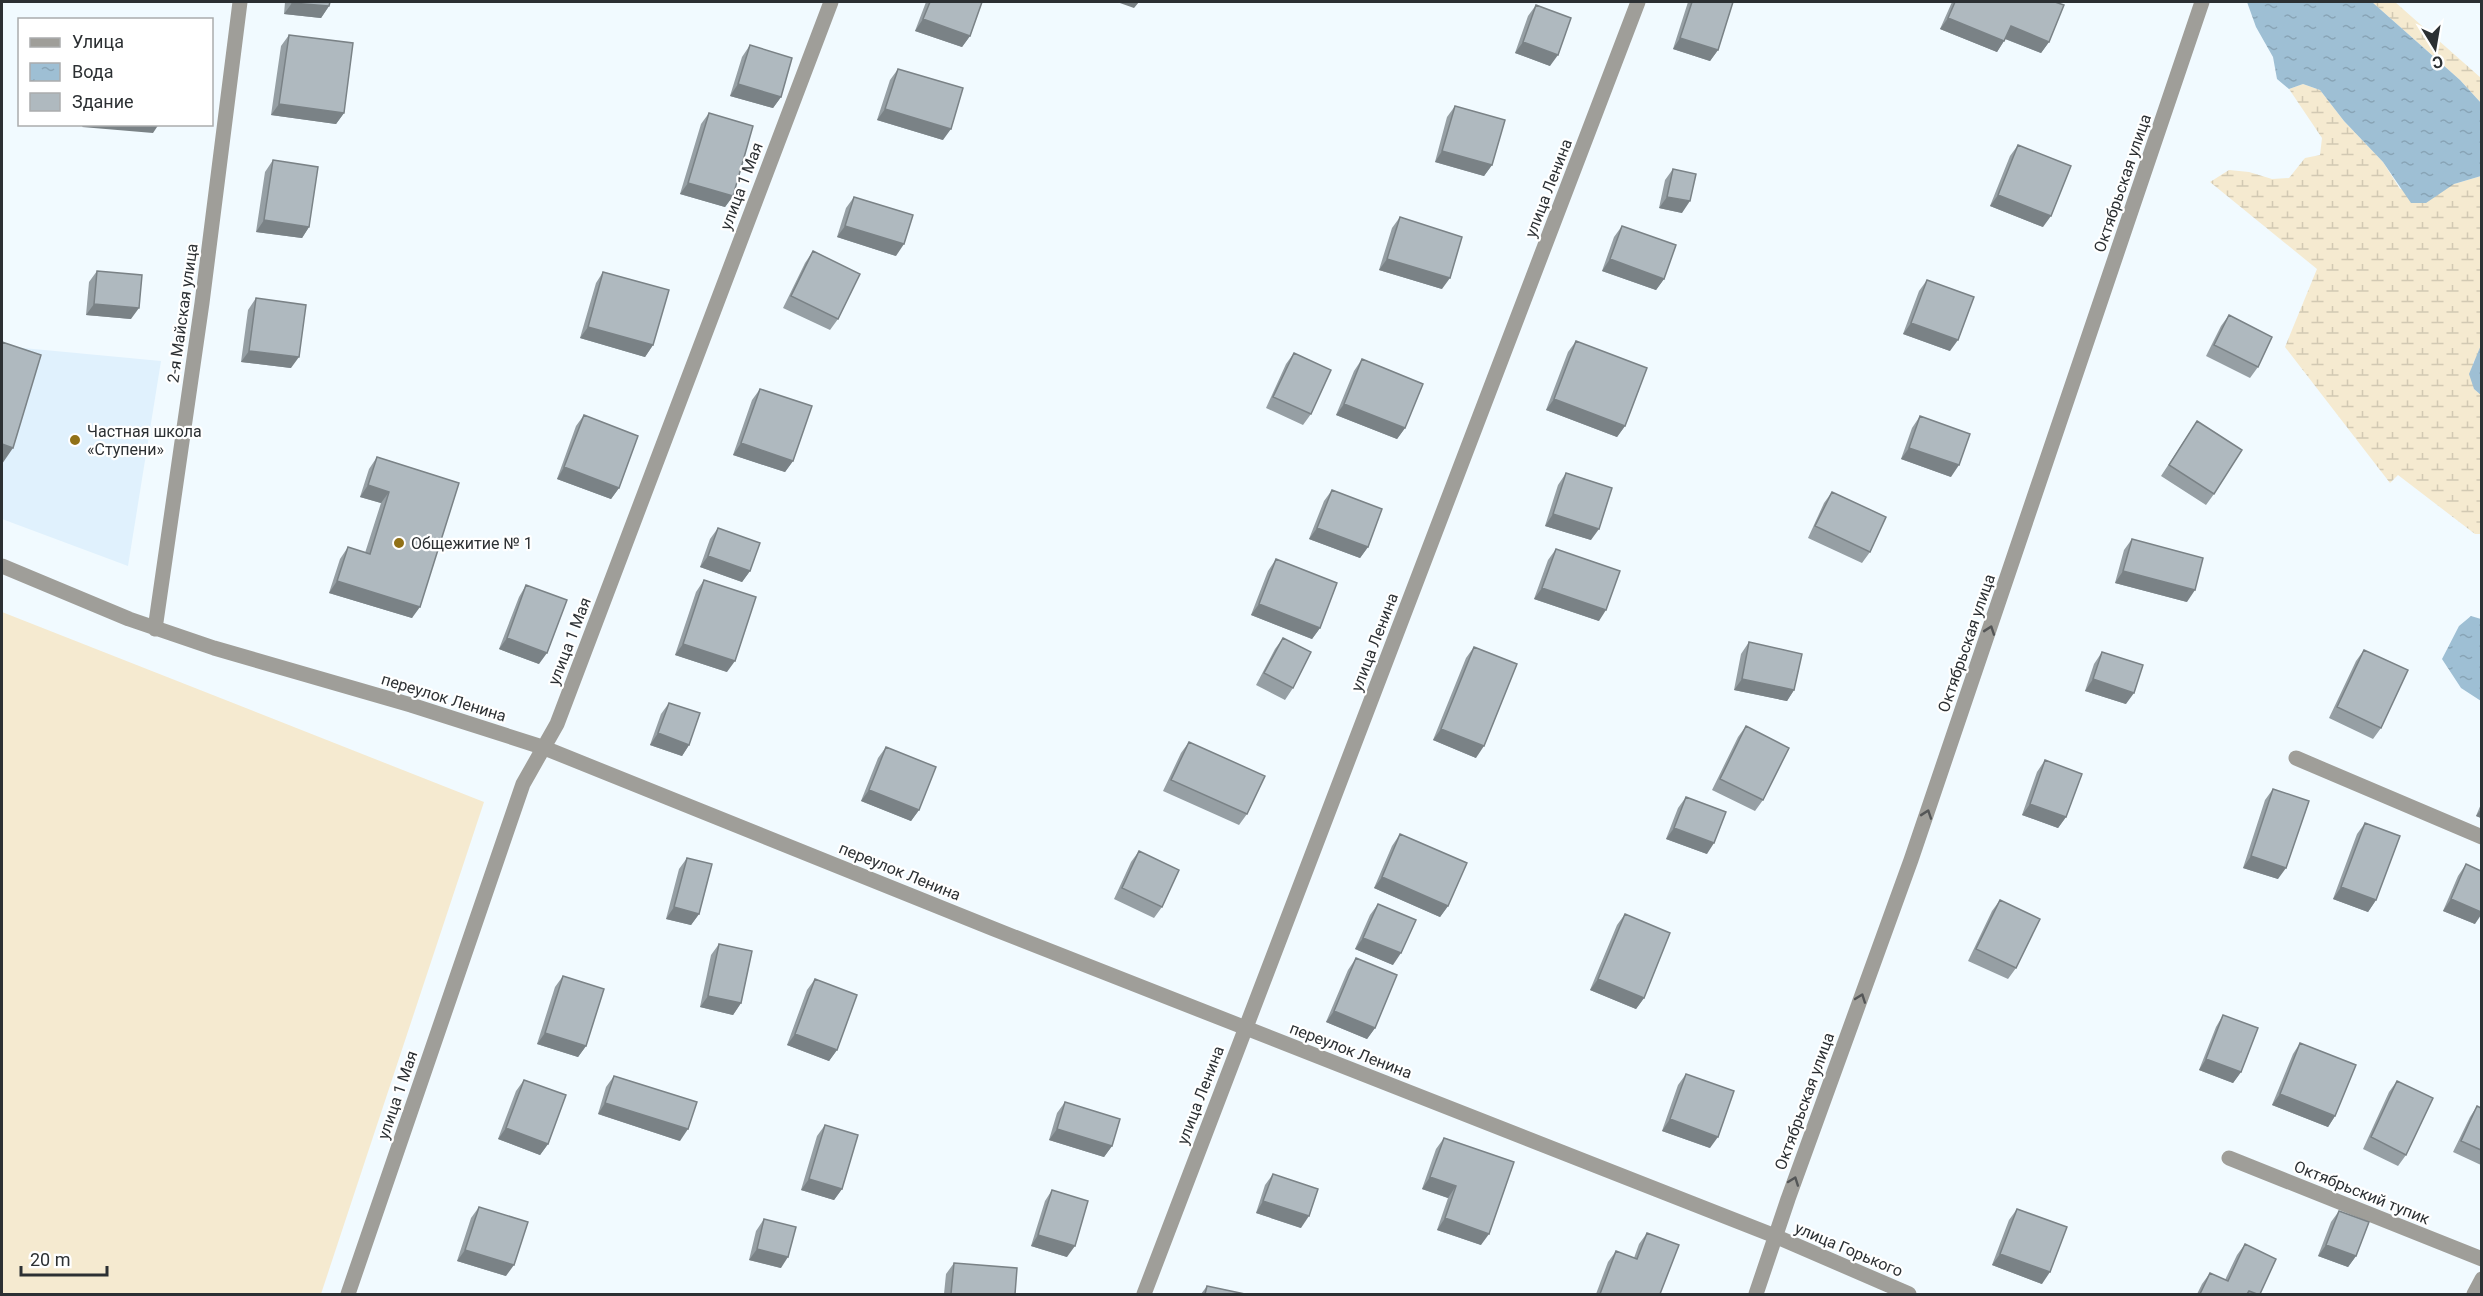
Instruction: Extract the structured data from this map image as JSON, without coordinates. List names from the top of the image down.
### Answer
{
  "streets": {
    "street": [
      "Октябрьская улица",
      "улица 1 Мая",
      "улица Ленина",
      "2-я Майская улица",
      "переулок Ленина",
      "Октябрьский тупик",
      "улица Горького"
    ]
  },
  "crossings": [
    ["Октябрьская улица", "переулок Ленина"],
    ["Октябрьская улица", "улица Горького"],
    ["улица 1 Мая", "переулок Ленина"],
    ["улица Ленина", "переулок Ленина"],
    ["2-я Майская улица", "переулок Ленина"],
    ["переулок Ленина", "улица Горького"]
  ],
  "one_way": ["Октябрьская улица"],
  "places": ["Частная школа «Ступени»", "Общежитие № 1"],
  "legend": ["Улица", "Вода", "Здание"],
  "scale_bar": "20 m",
  "north": "bottom"
}
